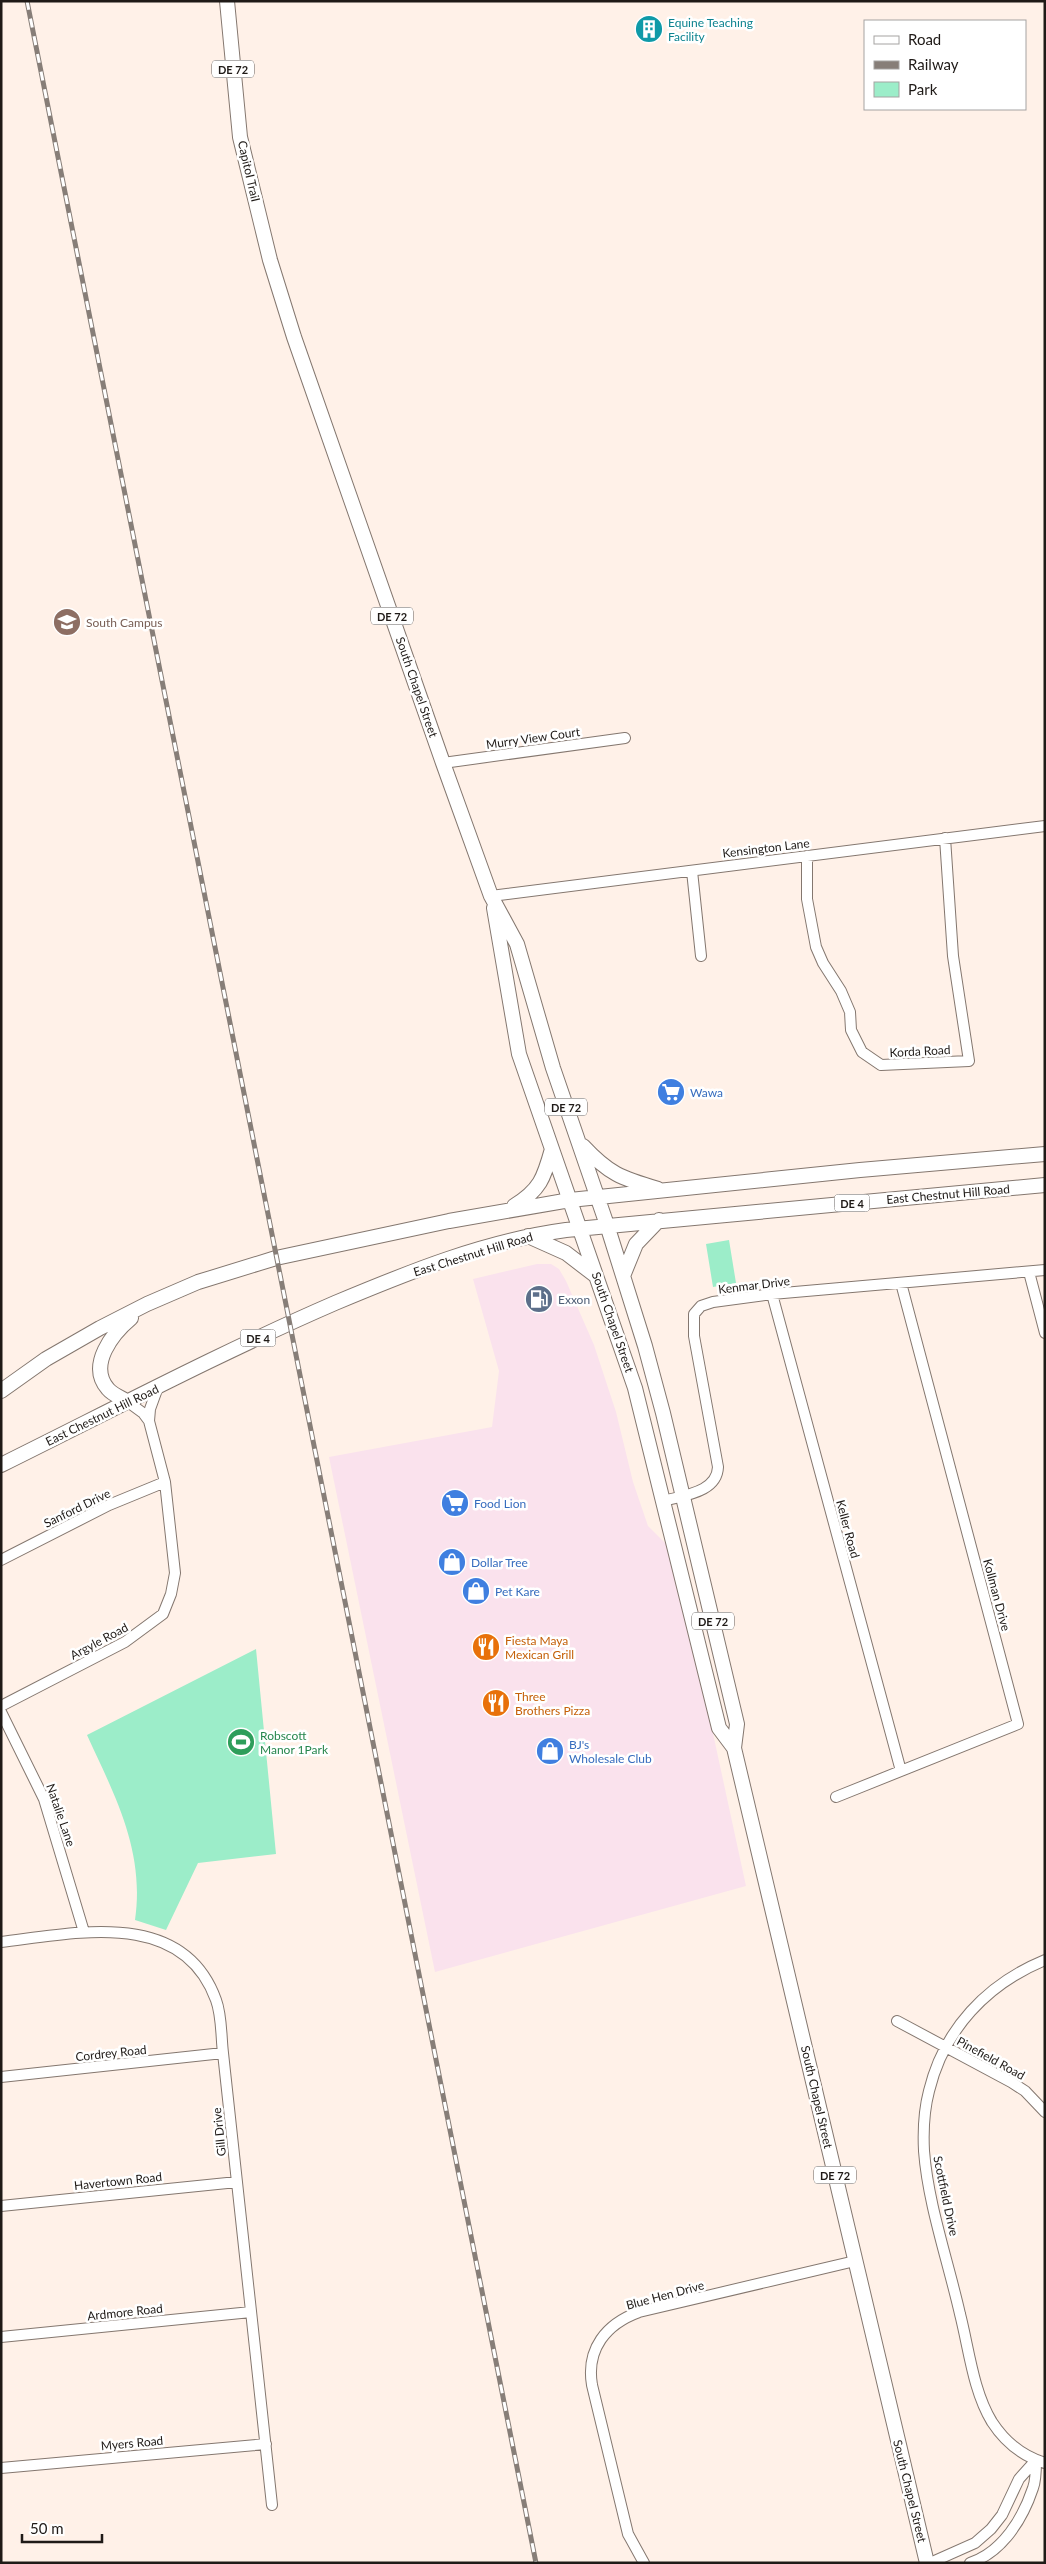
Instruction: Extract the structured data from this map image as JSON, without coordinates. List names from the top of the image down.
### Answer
{
  "streets": {
    "main road": [
      "DE 72",
      "Capitol Trail",
      "South Chapel Street",
      "East Chestnut Hill Road",
      "DE 4"
    ],
    "street": [
      "Murry View Court",
      "Kensington Lane",
      "Korda Road",
      "Kenmar Drive",
      "Sanford Drive",
      "Keller Road",
      "Kollman Drive",
      "Argyle Road",
      "Natalie Lane",
      "Cordrey Road",
      "Pinefield Road",
      "Gill Drive",
      "Havertown Road",
      "Scottfield Drive",
      "Blue Hen Drive",
      "Ardmore Road",
      "Myers Road"
    ]
  },
  "crossings": [
    ["Capitol Trail", "South Chapel Street"],
    ["South Chapel Street", "Murry View Court"],
    ["South Chapel Street", "Kensington Lane"],
    ["South Chapel Street", "East Chestnut Hill Road"],
    ["South Chapel Street", "Kenmar Drive"],
    ["South Chapel Street", "Blue Hen Drive"],
    ["Kensington Lane", "Korda Road"],
    ["East Chestnut Hill Road", "Argyle Road"],
    ["Kenmar Drive", "Keller Road"],
    ["Kenmar Drive", "Kollman Drive"],
    ["Sanford Drive", "Argyle Road"],
    ["Keller Road", "Kollman Drive"],
    ["Natalie Lane", "Gill Drive"],
    ["Cordrey Road", "Gill Drive"],
    ["Pinefield Road", "Scottfield Drive"],
    ["Gill Drive", "Havertown Road"],
    ["Gill Drive", "Ardmore Road"],
    ["Gill Drive", "Myers Road"]
  ],
  "places": {
    "building": ["Equine Teaching Facility"],
    "school or university": ["South Campus"],
    "supermarket": ["Wawa", "Food Lion"],
    "fuel station": ["Exxon"],
    "shop": ["Dollar Tree", "Pet Kare", "BJ's Wholesale Club"],
    "restaurant": ["Fiesta Maya Mexican Grill", "Three Brothers Pizza"],
    "sports": ["Robscott Manor 1Park"]
  },
  "legend": ["Road", "Railway", "Park"],
  "scale_bar": "50 m"
}
